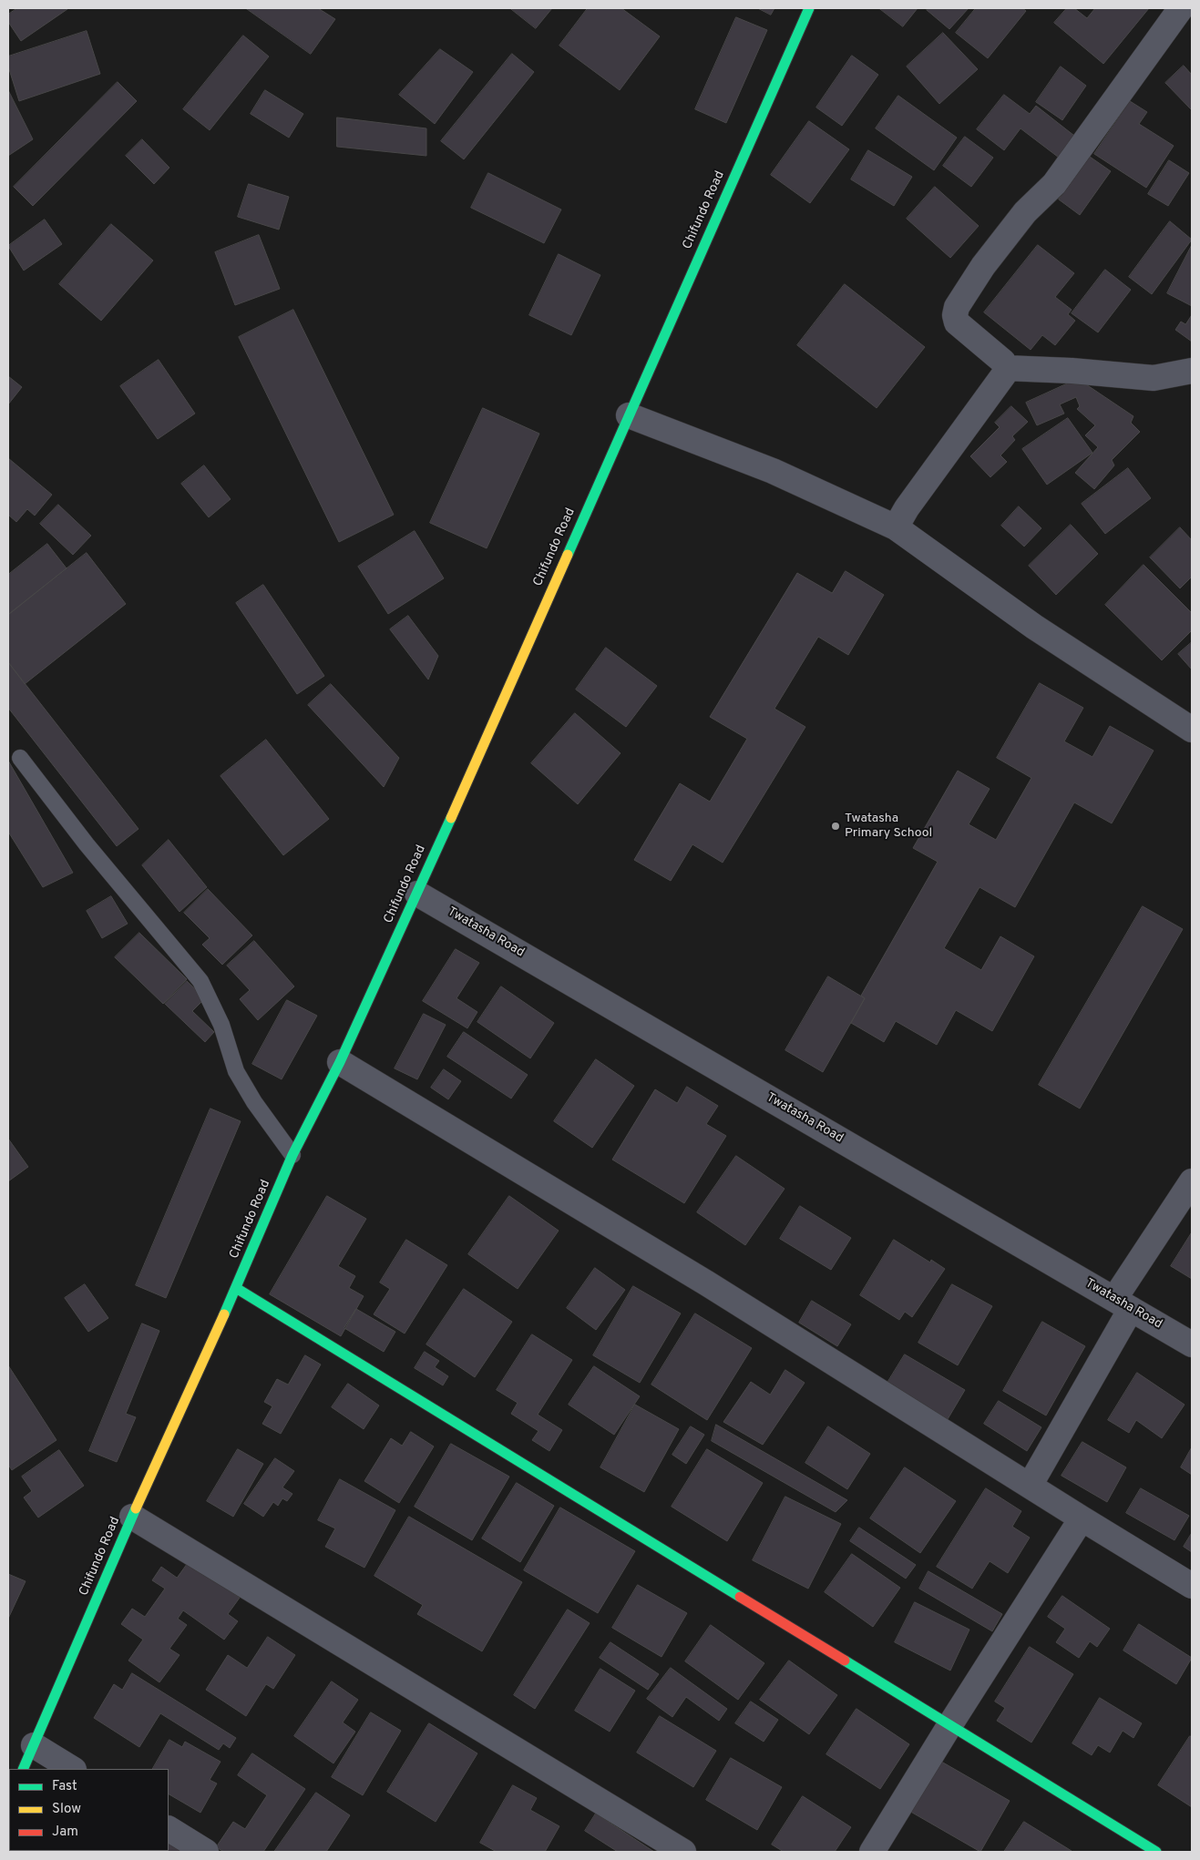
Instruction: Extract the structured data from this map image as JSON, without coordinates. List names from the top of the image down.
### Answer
{
  "streets": {
    "street": ["Chifundo Road", "Twatasha Road"]
  },
  "crossings": [
    ["Chifundo Road", "Twatasha Road"]
  ],
  "places": ["Twatasha Primary School"],
  "legend": ["Fast", "Slow", "Jam"]
}
